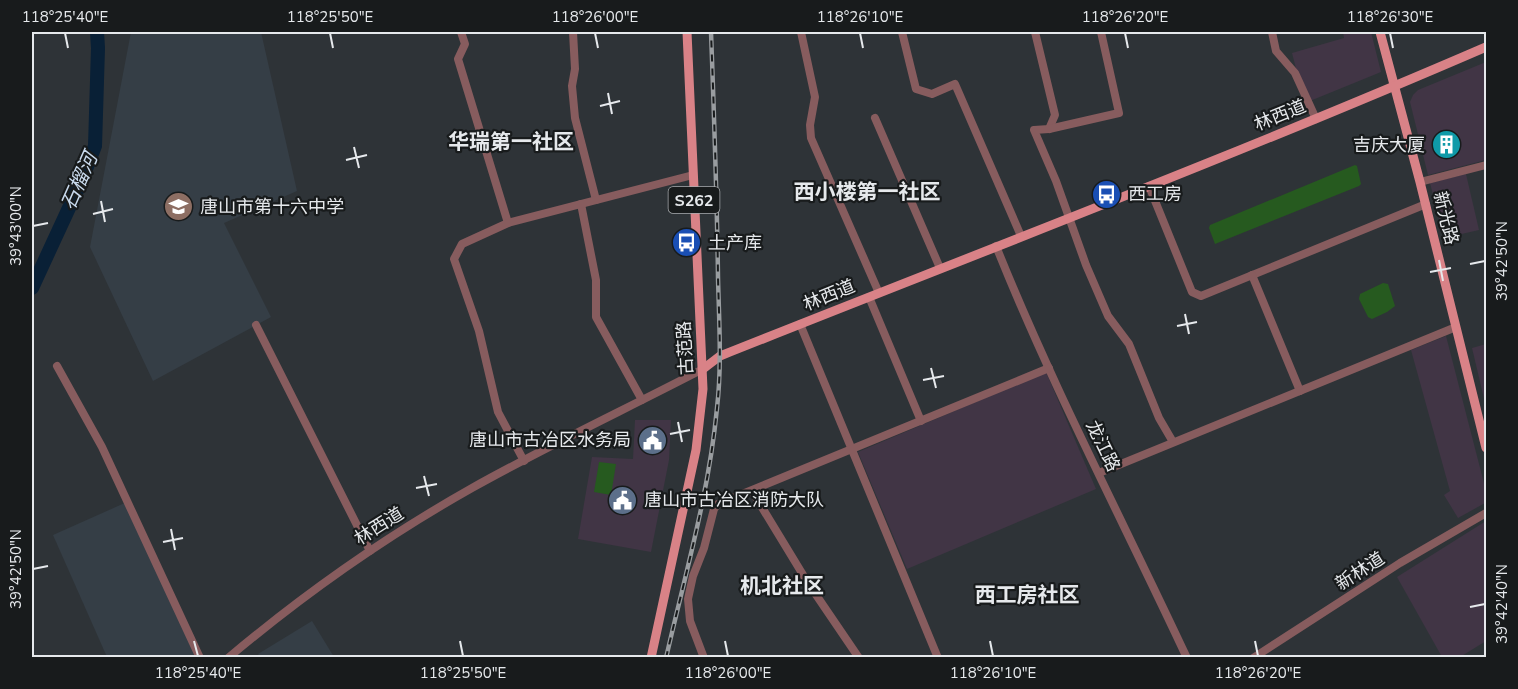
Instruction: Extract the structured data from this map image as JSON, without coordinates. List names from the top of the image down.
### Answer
{
  "streets": {
    "main road": [
      "林西道",
      "S262",
      "新光路",
      "古范路"
    ],
    "street": ["龙江路", "新林道"]
  },
  "crossings": [
    ["林西道", "新光路"],
    ["林西道", "古范路"],
    ["林西道", "龙江路"]
  ],
  "districts": [
    "华瑞第一社区",
    "西小楼第一社区",
    "机北社区",
    "西工房社区"
  ],
  "water": ["石榴河"],
  "places": {
    "building": ["吉庆大厦"],
    "bus stop": ["西工房", "土产库"],
    "school or university": ["唐山市第十六中学"],
    "public building": ["唐山市古冶区水务局", "唐山市古冶区消防大队"]
  },
  "coordinates": [
    "118°25'40\"E",
    "118°25'50\"E",
    "118°26'00\"E",
    "118°26'10\"E",
    "118°26'20\"E",
    "118°26'30\"E",
    "39°43'00\"N",
    "39°42'50\"N",
    "39°42'40\"N"
  ]
}
